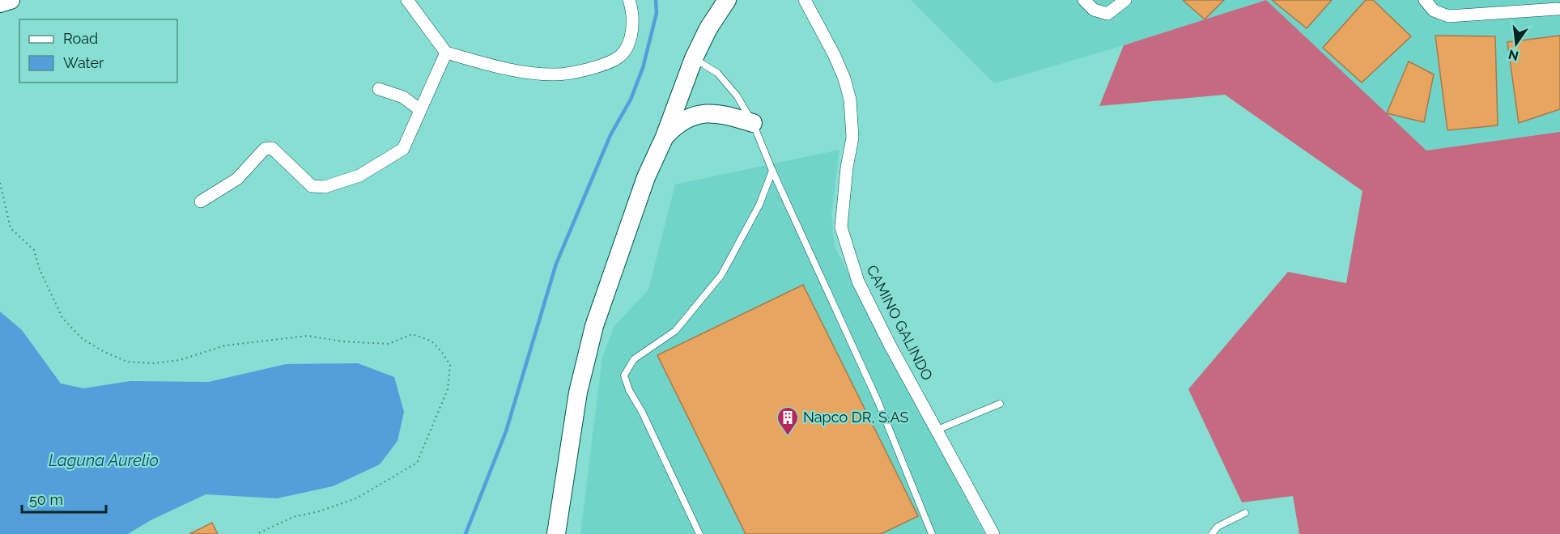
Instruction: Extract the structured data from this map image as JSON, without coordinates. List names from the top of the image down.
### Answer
{
  "streets": {
    "street": ["CAMINO GALINDO"]
  },
  "water": ["Laguna Aurelio"],
  "places": {
    "building": ["Napco DR, S.AS"]
  },
  "legend": ["Road", "Water"],
  "scale_bar": "50 m",
  "north": "bottom"
}
